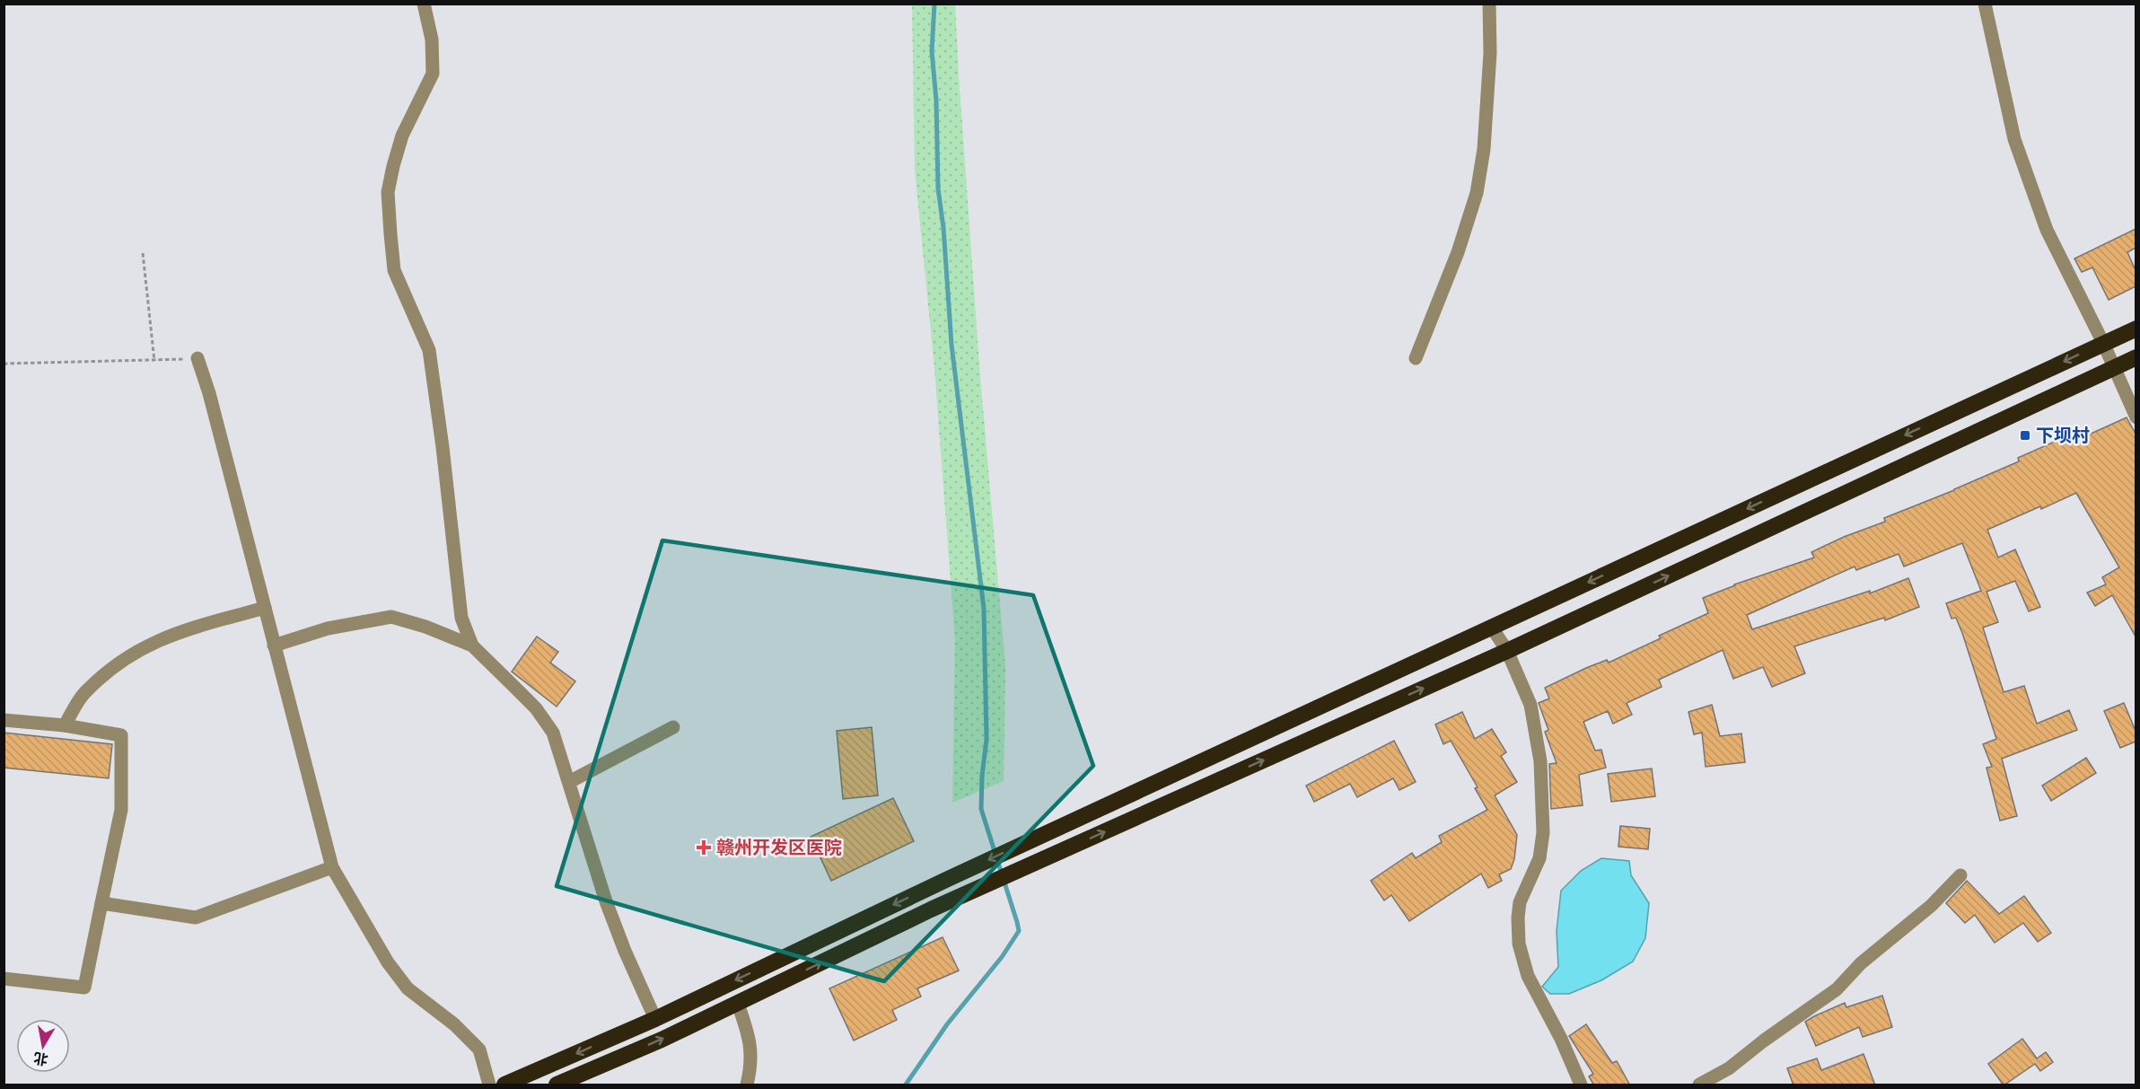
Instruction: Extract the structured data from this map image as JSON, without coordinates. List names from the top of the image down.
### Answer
{
  "places": {
    "transit": ["下坝村"],
    "health": ["赣州开发区医院"]
  },
  "north": "bottom"
}
